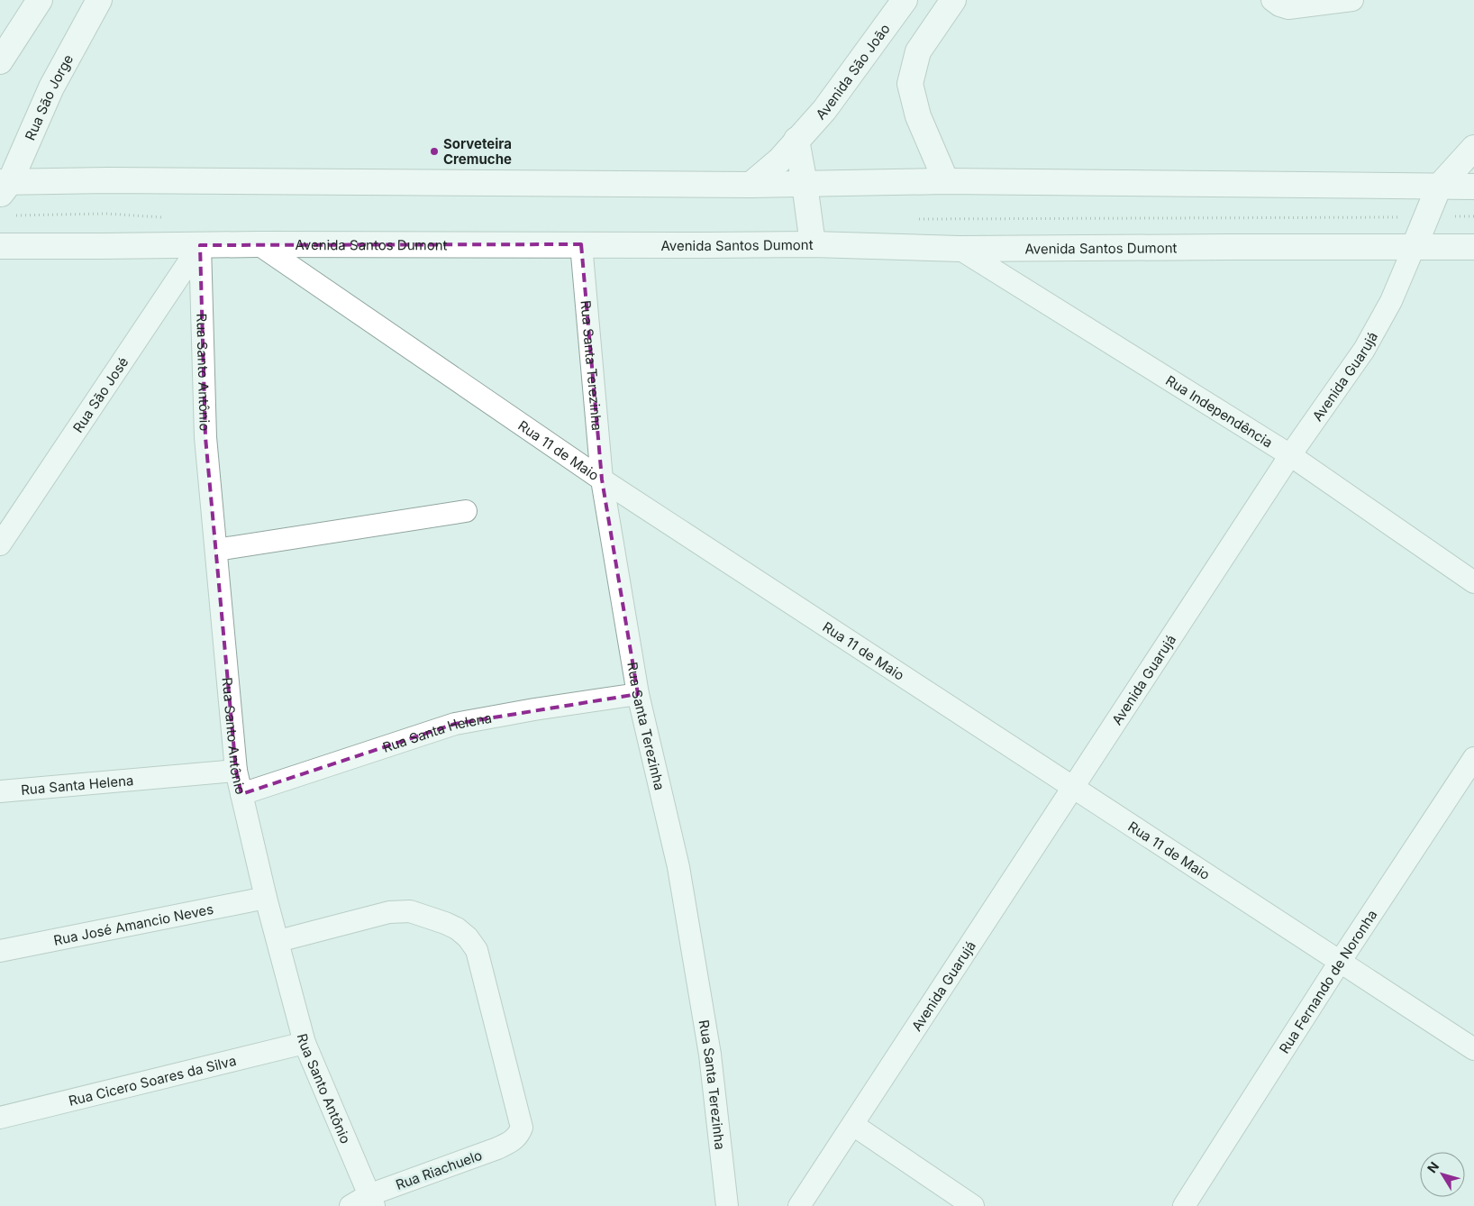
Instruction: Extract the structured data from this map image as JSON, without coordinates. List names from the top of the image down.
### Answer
{
  "streets": {
    "main road": [
      "Avenida São João",
      "Rua São Jorge",
      "Avenida Santos Dumont",
      "Avenida Guarujá"
    ],
    "street": [
      "Rua Santa Terezinha",
      "Rua Santo Antônio",
      "Rua São José",
      "Rua Independência",
      "Rua 11 de Maio",
      "Rua Santa Helena",
      "Rua José Amancio Neves",
      "Rua Fernando de Noronha",
      "Rua Cicero Soares da Silva",
      "Rua Riachuelo"
    ]
  },
  "crossings": [
    ["Avenida Santos Dumont", "Rua Santa Terezinha"],
    ["Avenida Santos Dumont", "Rua Santo Antônio"],
    ["Avenida Santos Dumont", "Avenida Guarujá"],
    ["Avenida Santos Dumont", "Rua São José"],
    ["Avenida Santos Dumont", "Rua Independência"],
    ["Avenida Santos Dumont", "Rua 11 de Maio"],
    ["Rua Santa Terezinha", "Rua 11 de Maio"],
    ["Rua Santa Terezinha", "Rua Santa Helena"],
    ["Rua Santo Antônio", "Rua São José"],
    ["Rua Santo Antônio", "Rua Santa Helena"],
    ["Rua Santo Antônio", "Rua José Amancio Neves"],
    ["Rua Santo Antônio", "Rua Cicero Soares da Silva"],
    ["Rua Santo Antônio", "Rua Riachuelo"],
    ["Avenida Guarujá", "Rua Independência"],
    ["Avenida Guarujá", "Rua 11 de Maio"],
    ["Rua 11 de Maio", "Rua Fernando de Noronha"]
  ],
  "places": ["Sorveteira Cremuche"],
  "north": "top left"
}
